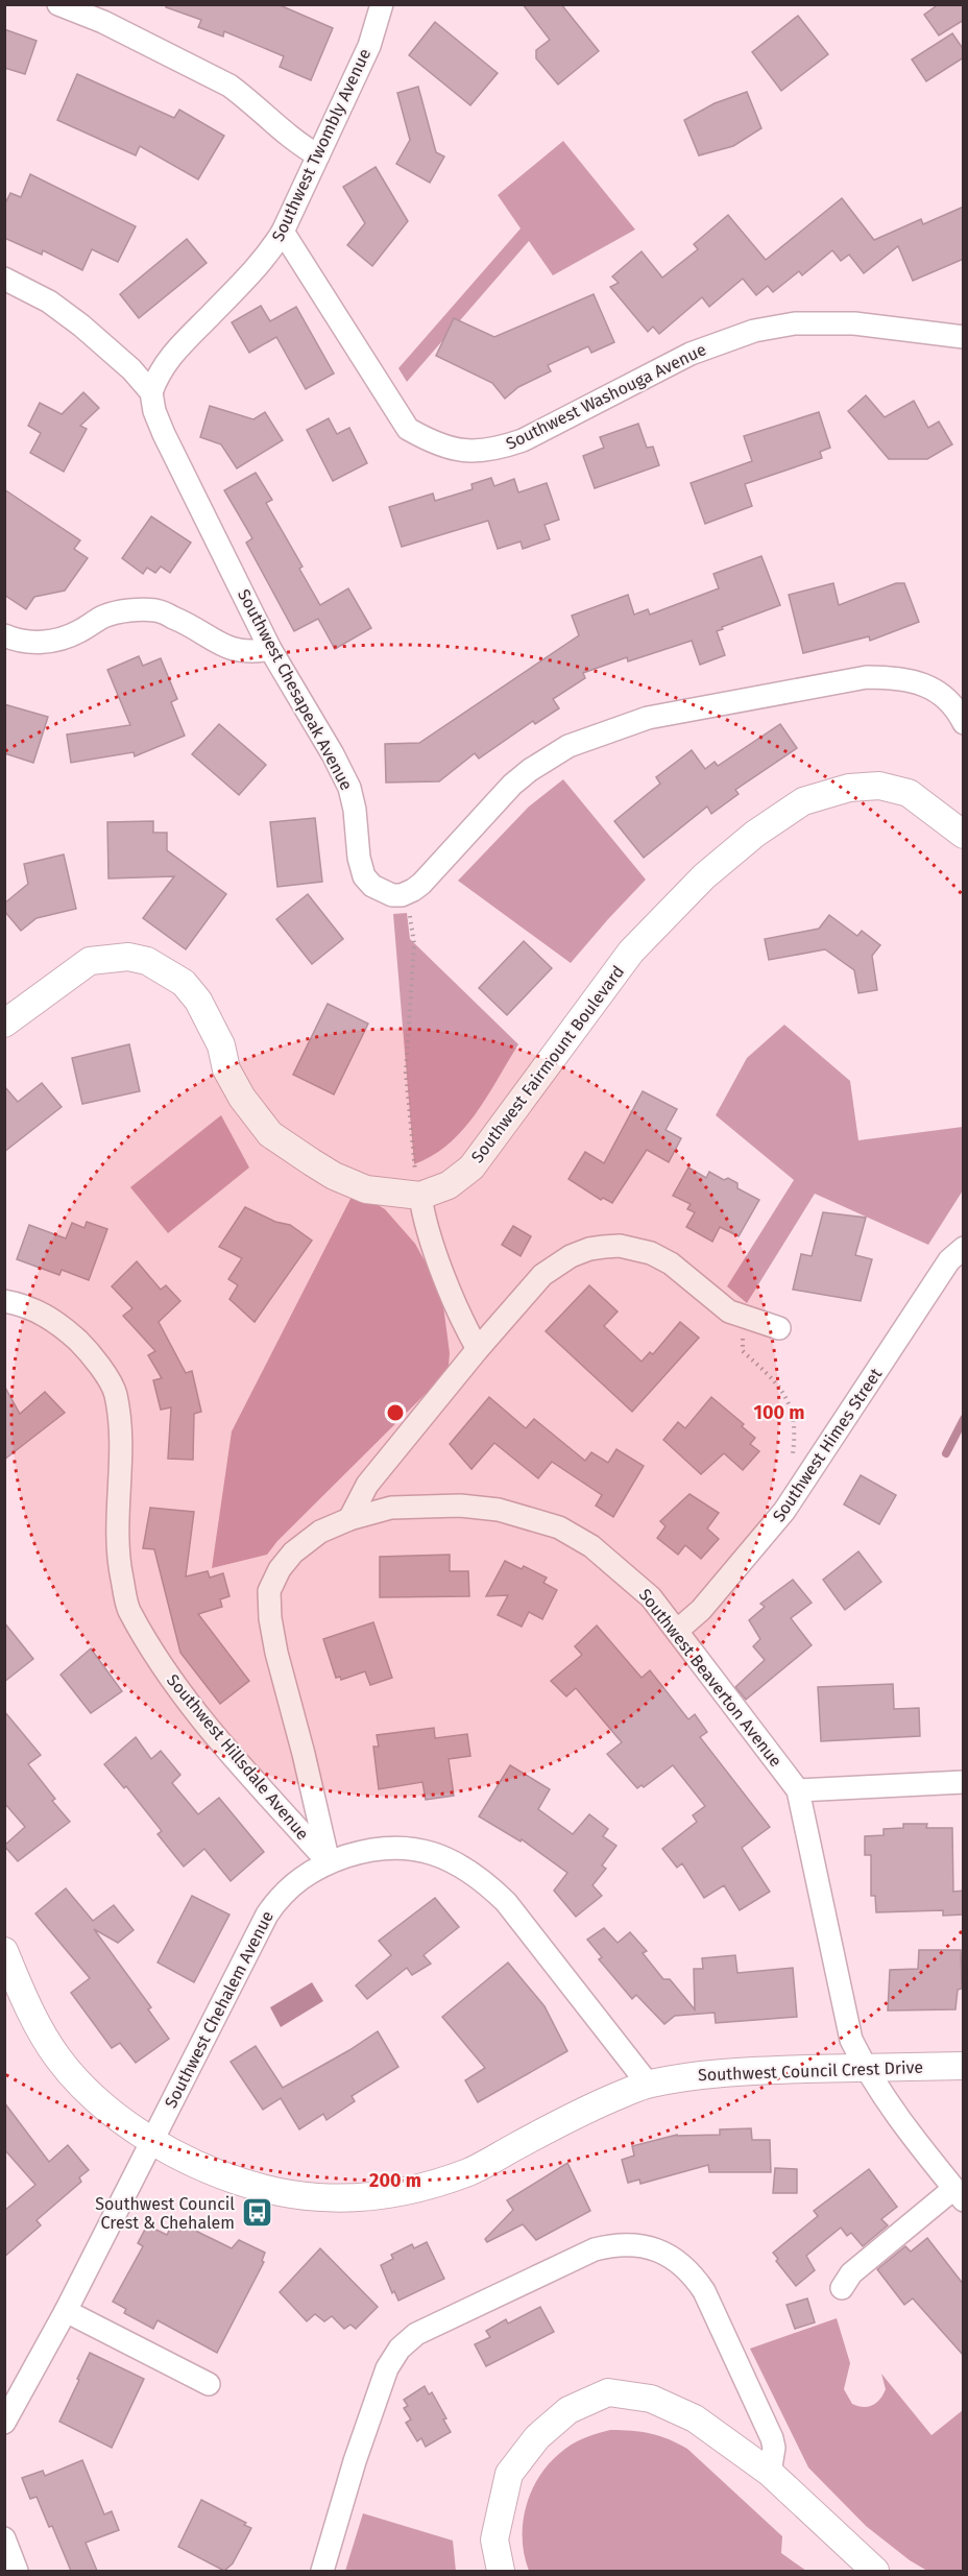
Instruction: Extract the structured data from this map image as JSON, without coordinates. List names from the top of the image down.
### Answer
{
  "streets": {
    "street": [
      "Southwest Twombly Avenue",
      "Southwest Washouga Avenue",
      "Southwest Chesapeak Avenue",
      "Southwest Fairmount Boulevard",
      "Southwest Himes Street",
      "Southwest Beaverton Avenue",
      "Southwest Hillsdale Avenue",
      "Southwest Chehalem Avenue",
      "Southwest Council Crest Drive"
    ]
  },
  "crossings": [
    ["Southwest Twombly Avenue", "Southwest Washouga Avenue"],
    ["Southwest Twombly Avenue", "Southwest Chesapeak Avenue"],
    ["Southwest Himes Street", "Southwest Beaverton Avenue"],
    ["Southwest Beaverton Avenue", "Southwest Hillsdale Avenue"],
    ["Southwest Beaverton Avenue", "Southwest Chehalem Avenue"],
    ["Southwest Beaverton Avenue", "Southwest Council Crest Drive"],
    ["Southwest Hillsdale Avenue", "Southwest Chehalem Avenue"],
    ["Southwest Chehalem Avenue", "Southwest Council Crest Drive"]
  ],
  "places": {
    "bus stop": ["Southwest Council Crest & Chehalem"]
  },
  "rings": ["100 m", "200 m"]
}
